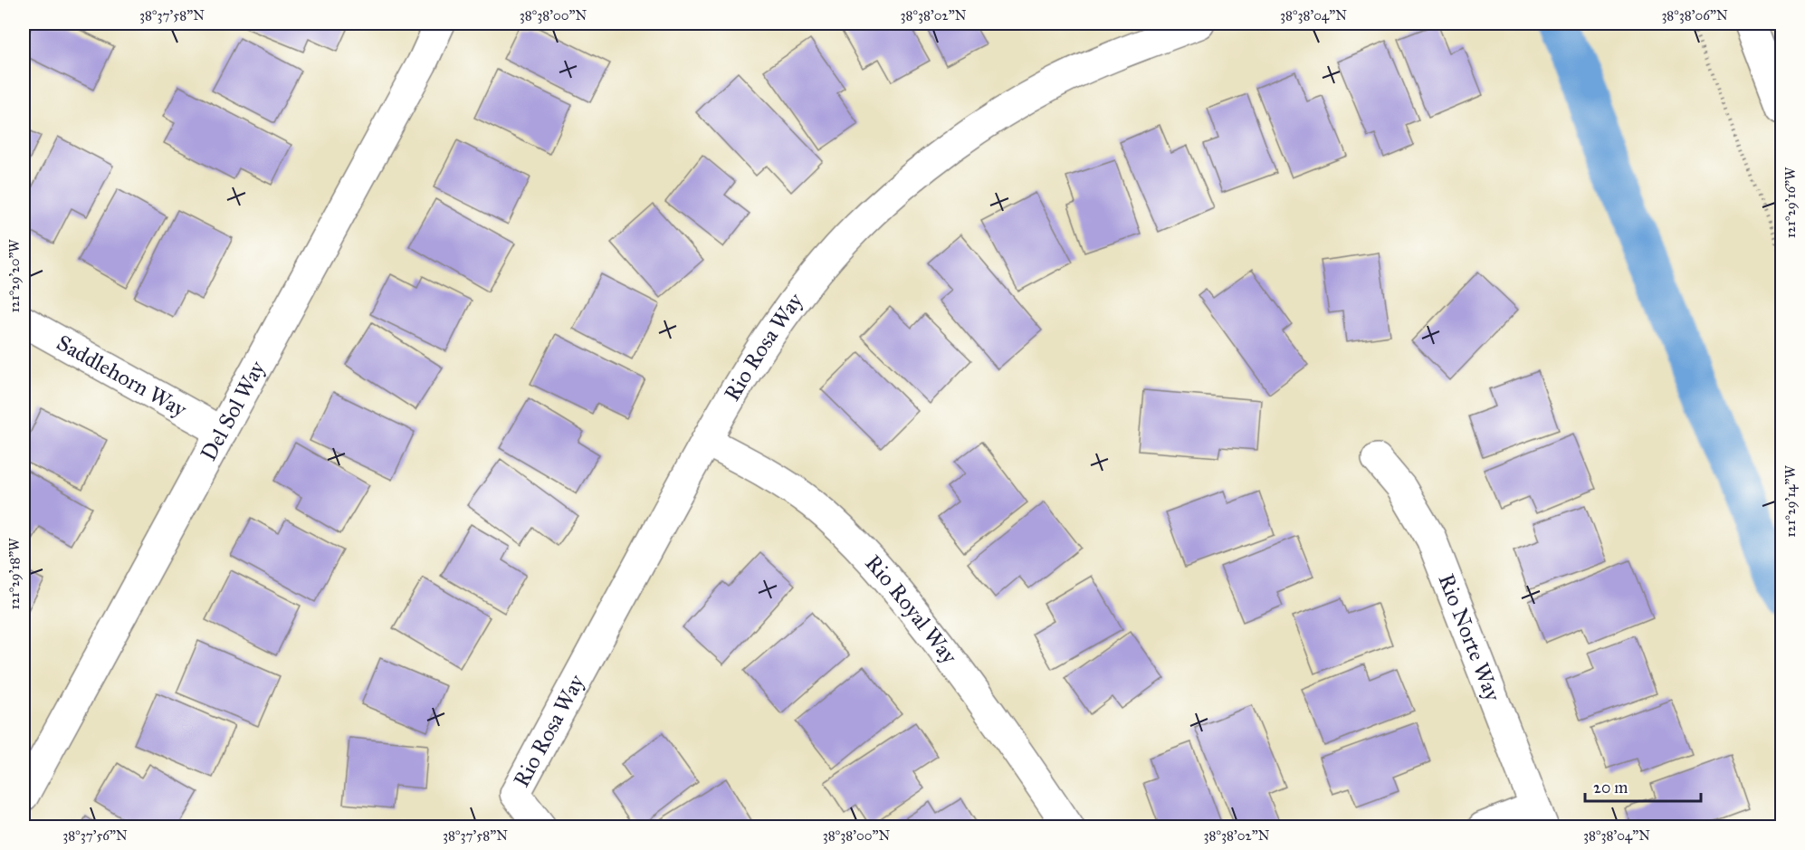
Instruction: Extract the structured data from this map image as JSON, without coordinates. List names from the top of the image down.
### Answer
{
  "streets": {
    "street": [
      "Rio Rosa Way",
      "Saddlehorn Way",
      "Del Sol Way",
      "Rio Royal Way",
      "Rio Norte Way"
    ]
  },
  "crossings": [
    ["Rio Rosa Way", "Rio Royal Way"],
    ["Saddlehorn Way", "Del Sol Way"]
  ],
  "scale_bar": "20 m",
  "coordinates": [
    "38°37'58\"N",
    "38°38'00\"N",
    "38°38'02\"N",
    "38°38'04\"N",
    "38°38'06\"N",
    "121°29'16\"W",
    "121°29'20\"W",
    "121°29'14\"W",
    "121°29'18\"W",
    "38°37'56\"N"
  ]
}
